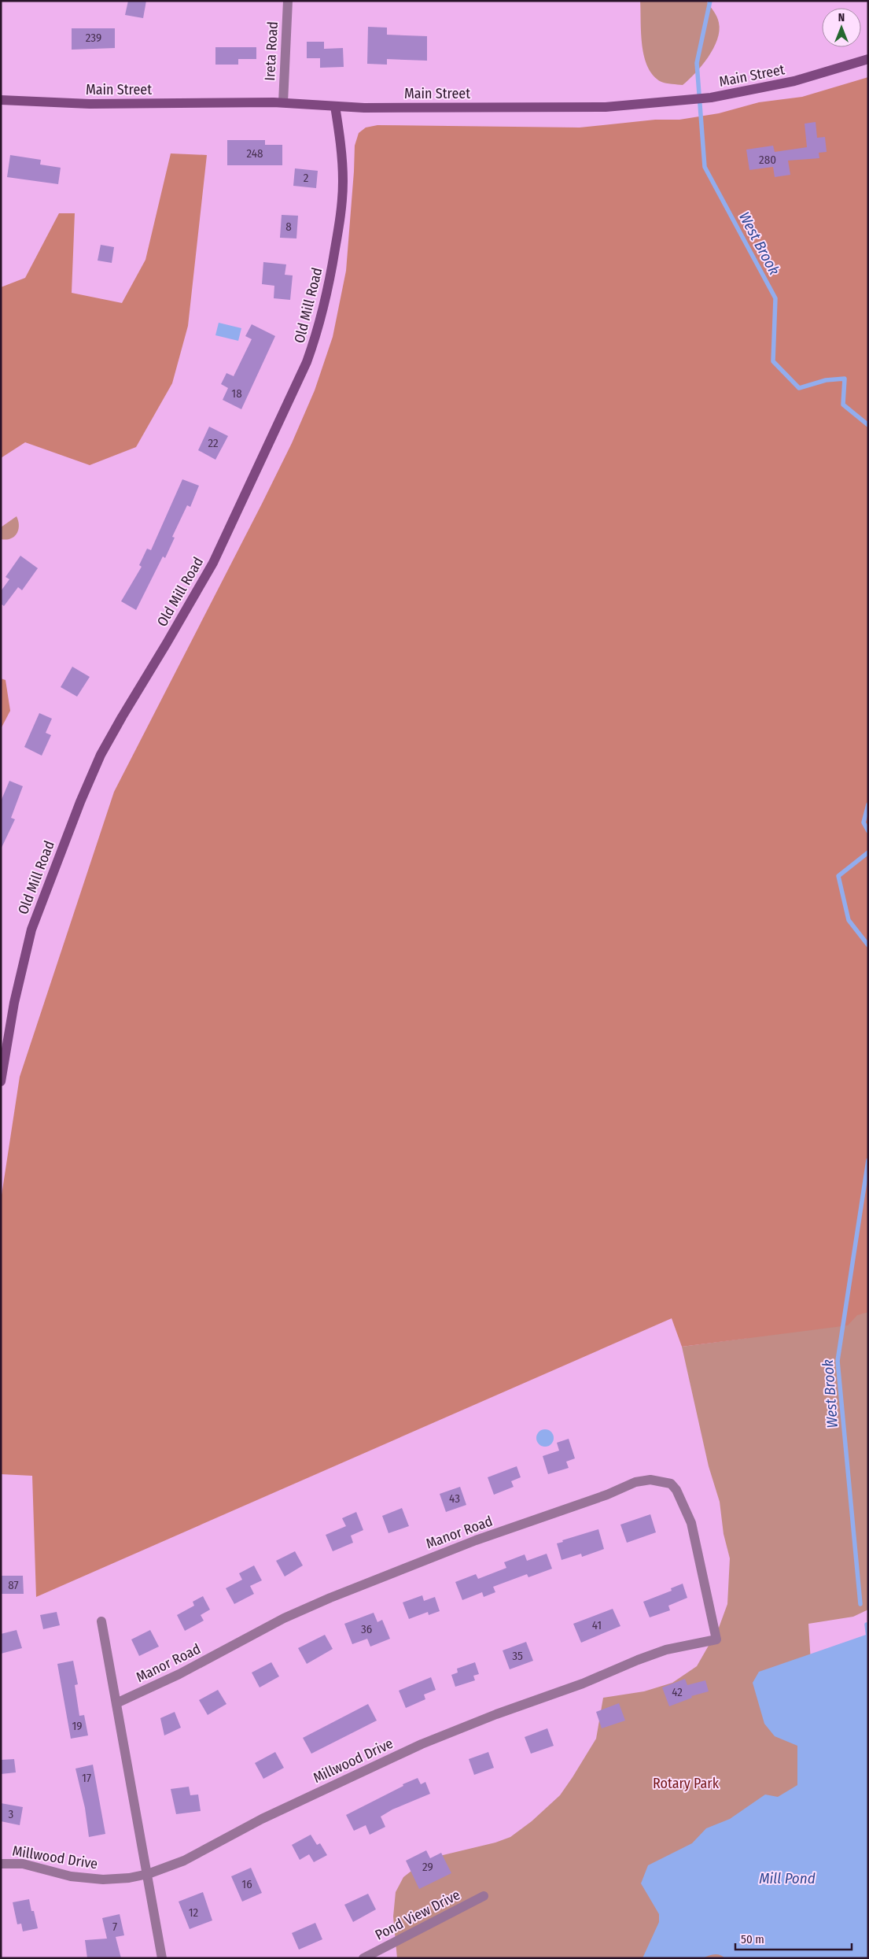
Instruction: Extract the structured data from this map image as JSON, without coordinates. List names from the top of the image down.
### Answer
{
  "streets": {
    "main road": ["Main Street", "Old Mill Road"],
    "street": [
      "Ireta Road",
      "Manor Road",
      "Millwood Drive",
      "Pond View Drive"
    ]
  },
  "crossings": [
    ["Ireta Road", "Main Street"],
    ["Main Street", "Old Mill Road"],
    ["Manor Road", "Millwood Drive"]
  ],
  "water": ["West Brook", "Mill Pond"],
  "parks": ["Rotary Park"],
  "house_numbers": [
    "239",
    "248",
    "280",
    "2",
    "8",
    "18",
    "22",
    "43",
    "87",
    "41",
    "36",
    "35",
    "42",
    "19",
    "17",
    "3",
    "29",
    "16",
    "12",
    "7"
  ],
  "scale_bar": "50 m",
  "north": "top"
}
